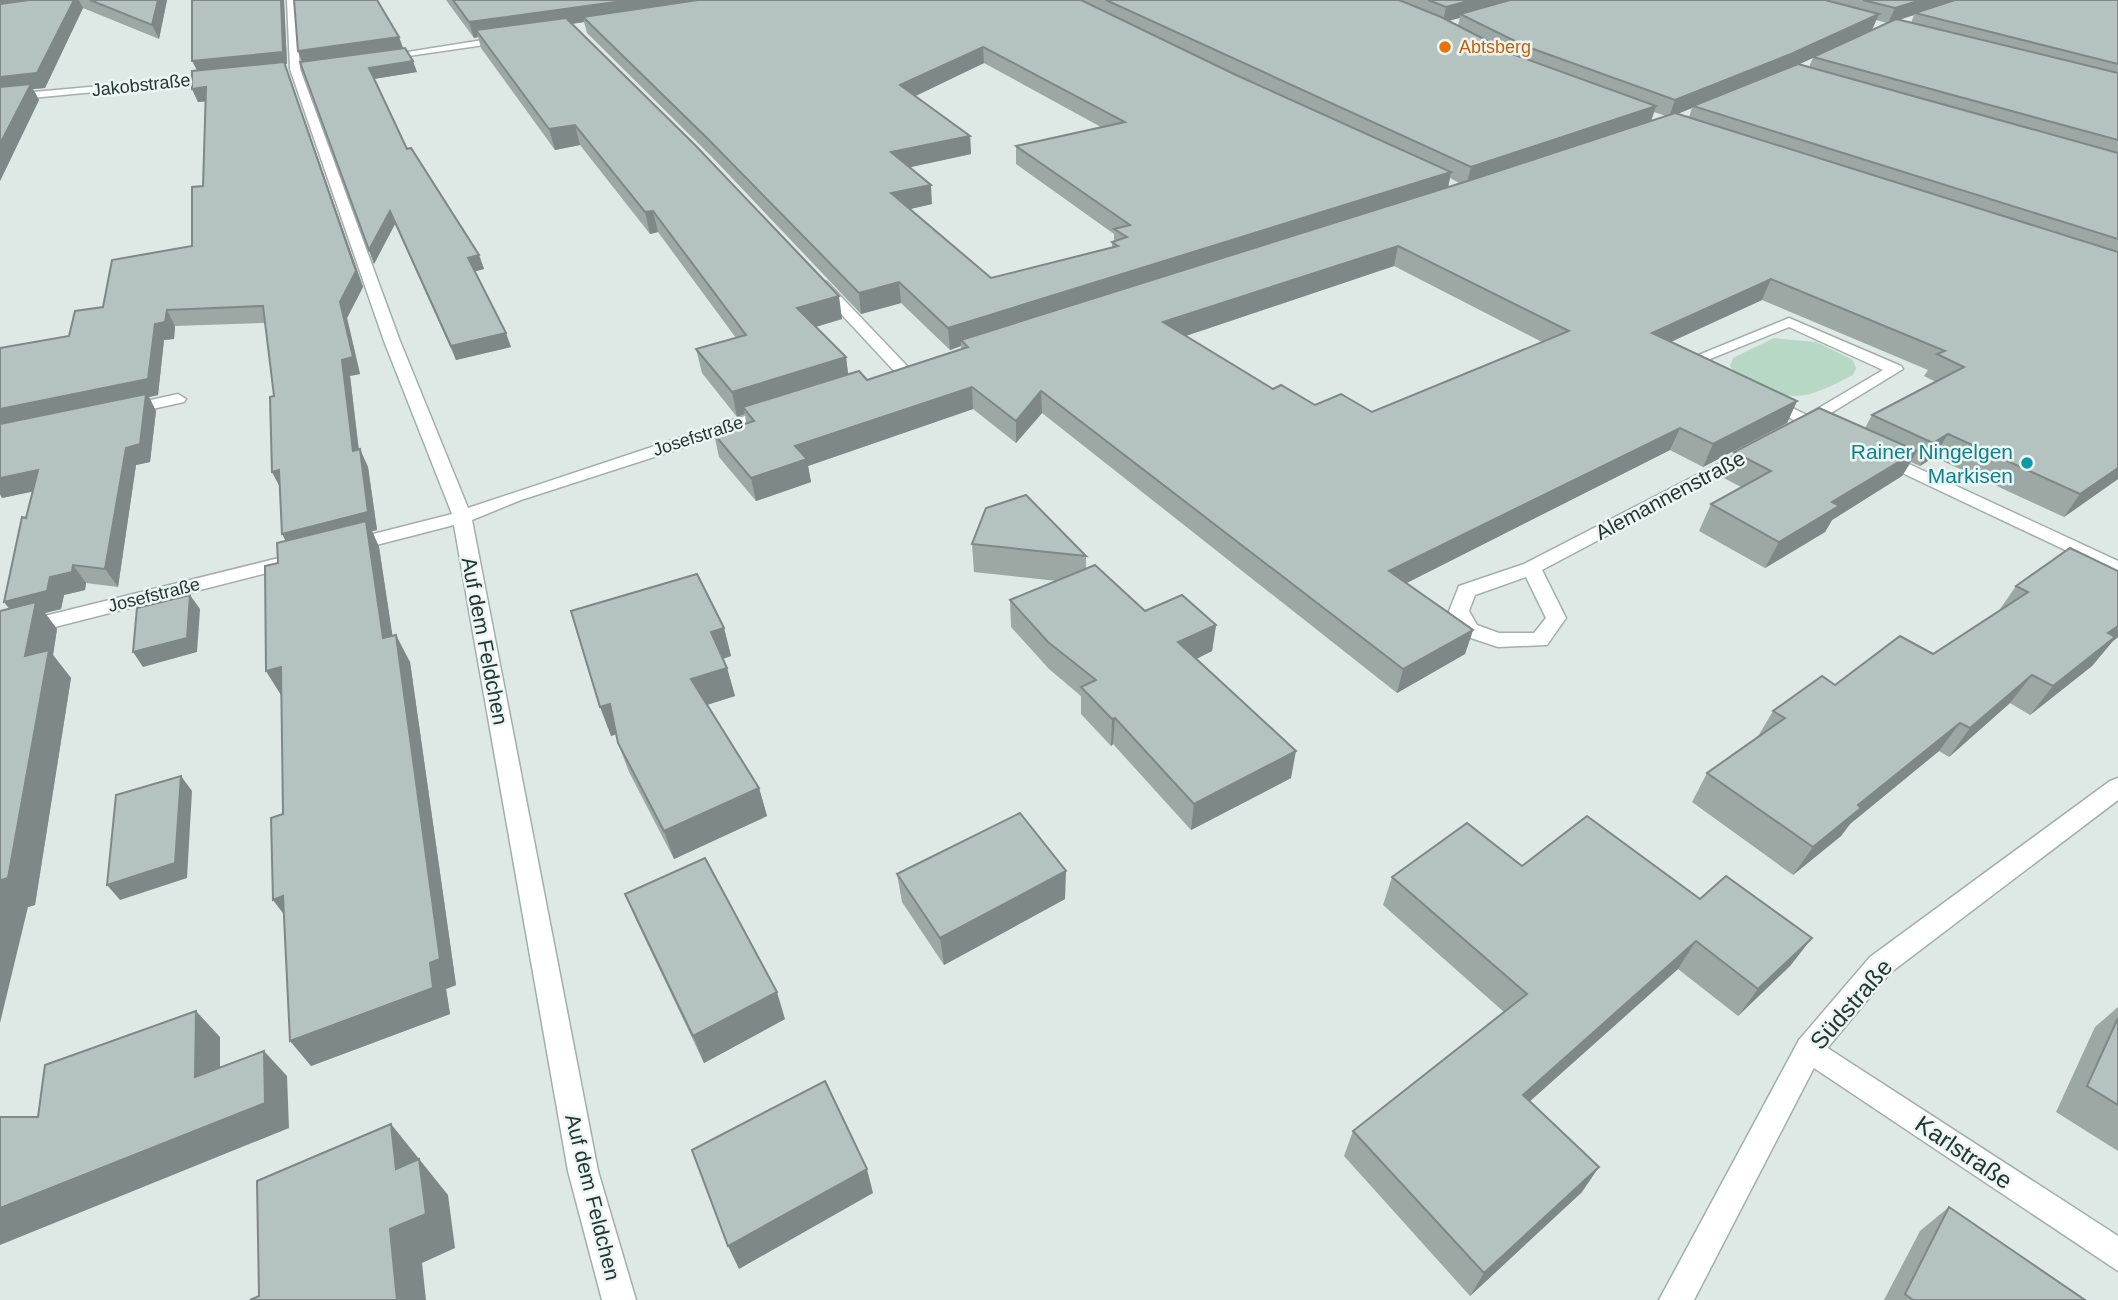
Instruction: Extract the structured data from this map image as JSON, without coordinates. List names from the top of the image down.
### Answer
{
  "streets": {
    "street": [
      "Jakobstraße",
      "Josefstraße",
      "Alemannenstraße",
      "Auf dem Feldchen",
      "Südstraße",
      "Karlstraße"
    ]
  },
  "crossings": [
    ["Josefstraße", "Auf dem Feldchen"],
    ["Südstraße", "Karlstraße"]
  ],
  "places": ["Abtsberg", "Rainer Ningelgen Markisen"]
}
